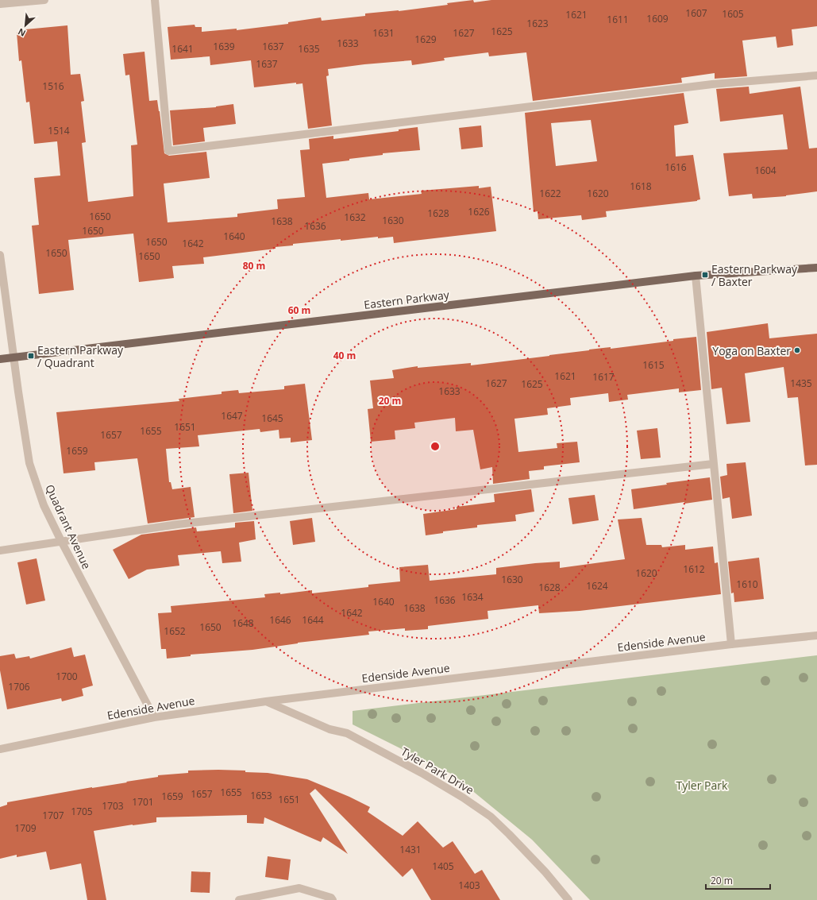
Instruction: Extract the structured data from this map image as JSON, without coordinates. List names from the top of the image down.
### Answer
{
  "streets": {
    "main road": ["Eastern Parkway"],
    "street": ["Quadrant Avenue", "Edenside Avenue", "Tyler Park Drive"]
  },
  "crossings": [
    ["Eastern Parkway", "Quadrant Avenue"],
    ["Quadrant Avenue", "Edenside Avenue"],
    ["Edenside Avenue", "Tyler Park Drive"]
  ],
  "parks": ["Tyler Park"],
  "places": {
    "transit": ["Eastern Parkway / Baxter", "Eastern Parkway / Quadrant"],
    "other": ["Yoga on Baxter"]
  },
  "house_numbers": [
    "1607",
    "1605",
    "1621",
    "1609",
    "1611",
    "1623",
    "1625",
    "1631",
    "1627",
    "1629",
    "1633",
    "1639",
    "1637",
    "1641",
    "1635",
    "1637",
    "1516",
    "1514",
    "1616",
    "1604",
    "1618",
    "1622",
    "1620",
    "1626",
    "1628",
    "1650",
    "1632",
    "1630",
    "1638",
    "1636",
    "1650",
    "1640",
    "1650",
    "1642",
    "1650",
    "1650",
    "1615",
    "1621",
    "1617",
    "1627",
    "1435",
    "1625",
    "1633",
    "1647",
    "1645",
    "1651",
    "1655",
    "1657",
    "1659",
    "1612",
    "1620",
    "1630",
    "1610",
    "1624",
    "1628",
    "1634",
    "1636",
    "1640",
    "1638",
    "1642",
    "1646",
    "1644",
    "1648",
    "1650",
    "1652",
    "1700",
    "1706",
    "1655",
    "1657",
    "1653",
    "1659",
    "1651",
    "1701",
    "1703",
    "1705",
    "1707",
    "1709",
    "1431",
    "1405",
    "1403"
  ],
  "scale_bar": "20 m",
  "north": "bottom left",
  "rings": [
    "80 m",
    "60 m",
    "40 m",
    "20 m"
  ]
}
